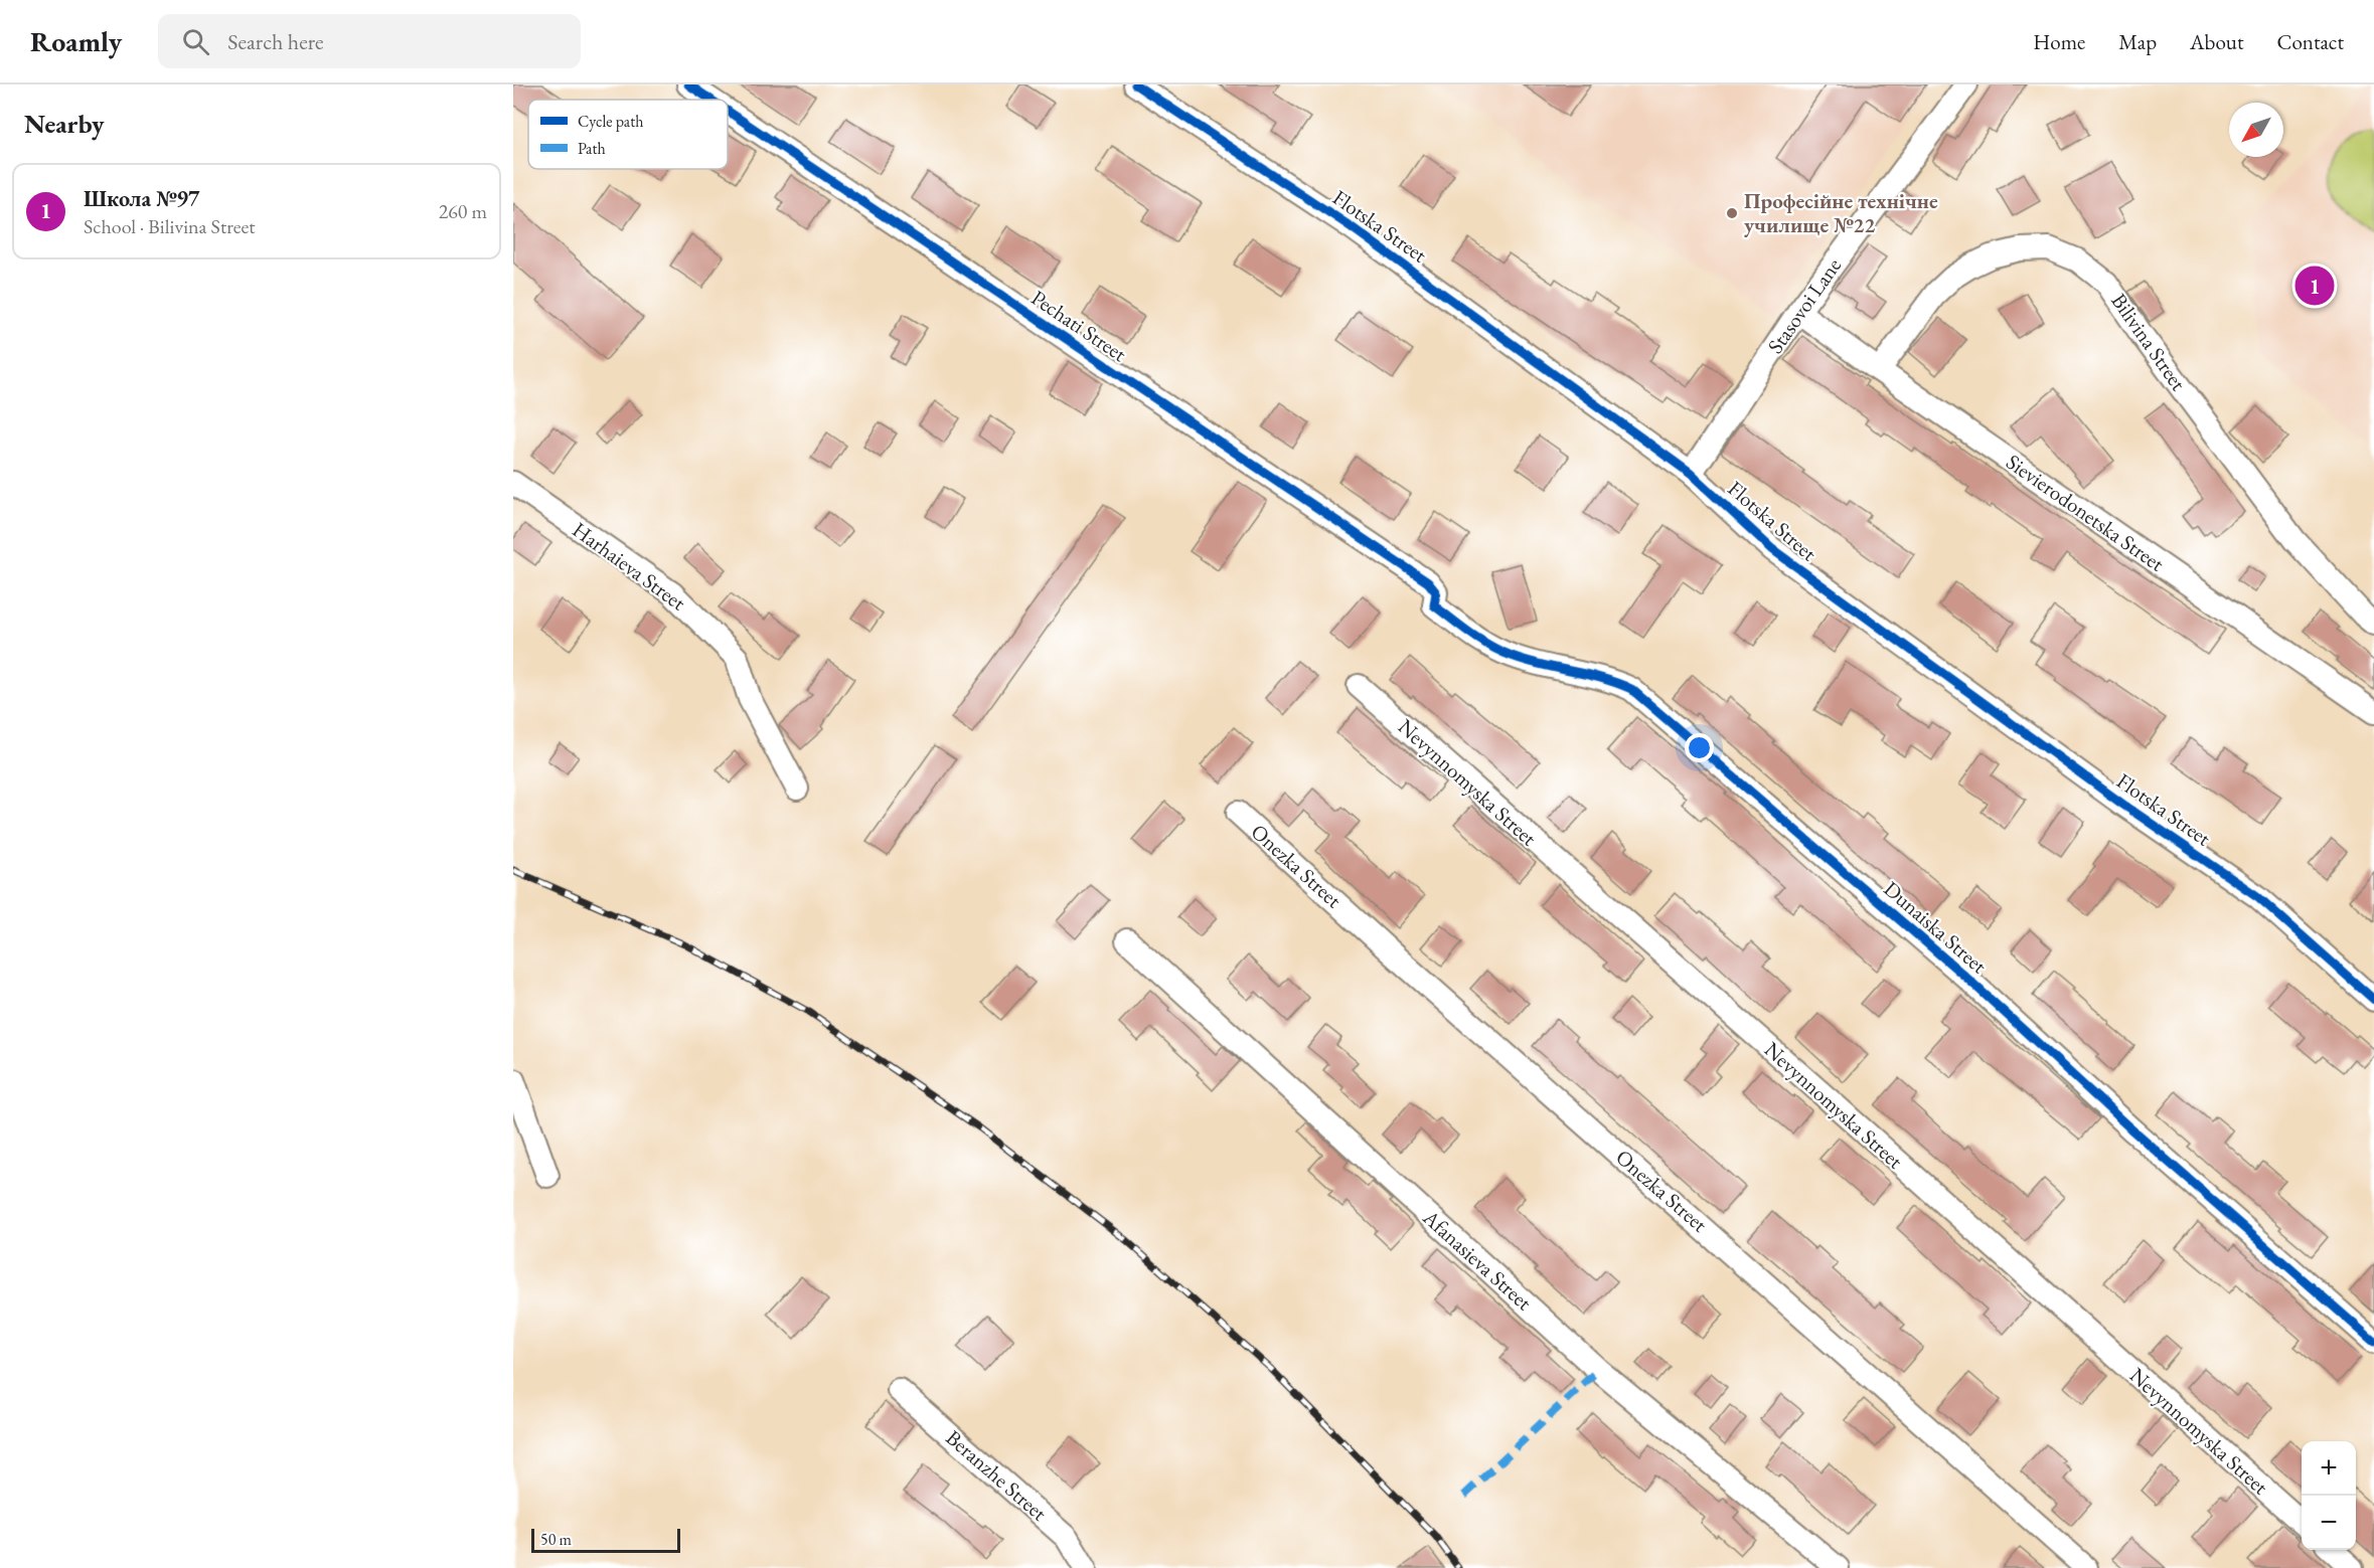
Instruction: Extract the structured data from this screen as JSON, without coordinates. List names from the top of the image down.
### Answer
{
  "streets": {
    "street": [
      "Flotska Street",
      "Stasovoi Lane",
      "Pechati Street",
      "Bilivina Street",
      "Sievierodonetska Street",
      "Harhaieva Street",
      "Nevynnomyska Street",
      "Onezka Street",
      "Dunaiska Street",
      "Afanasieva Street",
      "Beranzhe Street"
    ]
  },
  "crossings": [
    ["Flotska Street", "Stasovoi Lane"],
    ["Stasovoi Lane", "Sievierodonetska Street"],
    ["Pechati Street", "Dunaiska Street"],
    ["Bilivina Street", "Sievierodonetska Street"]
  ],
  "places": ["Професійне технічне училище №22"],
  "legend": ["Cycle path", "Path"],
  "scale_bar": "50 m",
  "north": "bottom left",
  "page": {
    "header": "Roamly",
    "search": "Search here",
    "nav": [
      "Home",
      "Map",
      "About",
      "Contact"
    ],
    "heading": "Nearby",
    "list": [
      {
        "mark": "1",
        "name": "Школа №97",
        "note": "School · Bilivina Street",
        "value": "260 m"
      }
    ],
    "pins": "1",
    "map_buttons": ["+", "−"],
    "scale": "50 m"
  }
}
